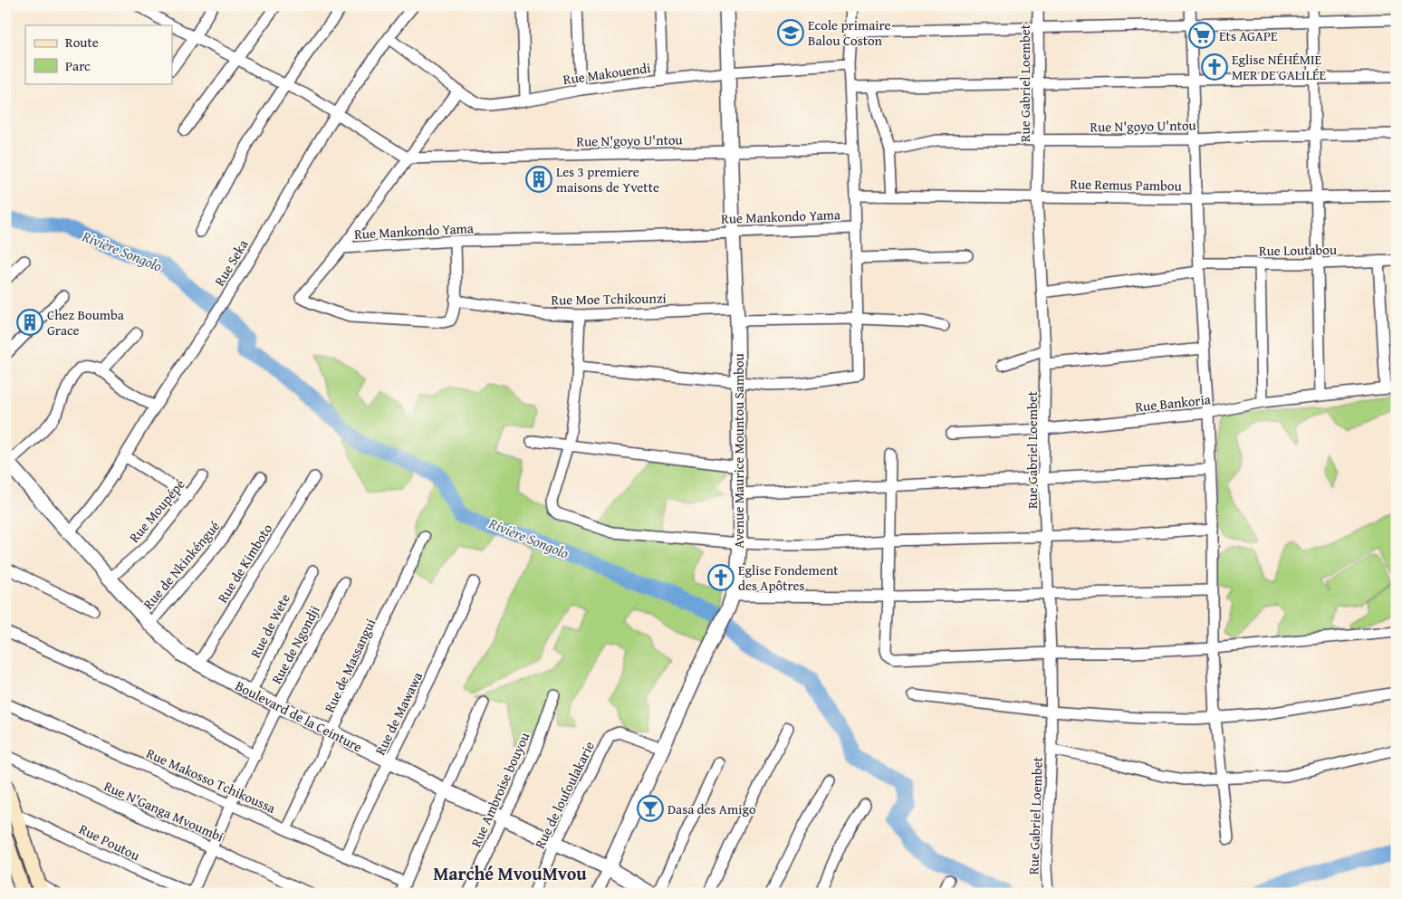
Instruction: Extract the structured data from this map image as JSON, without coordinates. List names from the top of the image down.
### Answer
{
  "streets": {
    "street": [
      "Rue Makouendi",
      "Rue Gabriel Loembet",
      "Rue N'goyo U'ntou",
      "Rue Remus Pambou",
      "Rue Mankondo Yama",
      "Rue Loutabou",
      "Rue Seka",
      "Rue Moe Tchikounzi",
      "Rue Bankoria",
      "Avenue Maurice Mountou Sambou",
      "Rue Moupépé",
      "Rue de Kimboto",
      "Rue de Nkinkéngué",
      "Rue de Wete",
      "Rue de Ngondji",
      "Rue de Massangui",
      "Rue de Mawawa",
      "Boulevard de la Ceinture",
      "Rue Makosso Tchikoussa",
      "Rue Ambroise bouyou",
      "Rue de loufoulakarie",
      "Rue N'Ganga Mvoumbi",
      "Rue Poutou"
    ]
  },
  "crossings": [
    ["Rue Makouendi", "Rue Mankondo Yama"],
    ["Rue Makouendi", "Rue Seka"],
    ["Rue Makouendi", "Avenue Maurice Mountou Sambou"],
    ["Rue Gabriel Loembet", "Rue N'goyo U'ntou"],
    ["Rue Gabriel Loembet", "Rue Remus Pambou"],
    ["Rue Gabriel Loembet", "Rue Loutabou"],
    ["Rue Gabriel Loembet", "Rue Bankoria"],
    ["Rue N'goyo U'ntou", "Rue Mankondo Yama"],
    ["Rue N'goyo U'ntou", "Avenue Maurice Mountou Sambou"],
    ["Rue Mankondo Yama", "Avenue Maurice Mountou Sambou"],
    ["Rue Seka", "Boulevard de la Ceinture"],
    ["Rue Moe Tchikounzi", "Avenue Maurice Mountou Sambou"],
    ["Avenue Maurice Mountou Sambou", "Boulevard de la Ceinture"],
    ["Avenue Maurice Mountou Sambou", "Rue de loufoulakarie"],
    ["Rue Moupépé", "Boulevard de la Ceinture"],
    ["Rue de Kimboto", "Boulevard de la Ceinture"],
    ["Rue de Nkinkéngué", "Boulevard de la Ceinture"],
    ["Rue de Wete", "Boulevard de la Ceinture"],
    ["Rue de Ngondji", "Boulevard de la Ceinture"],
    ["Rue de Ngondji", "Rue Makosso Tchikoussa"],
    ["Rue de Ngondji", "Rue N'Ganga Mvoumbi"],
    ["Rue de Ngondji", "Rue Poutou"],
    ["Rue de Massangui", "Boulevard de la Ceinture"],
    ["Rue de Massangui", "Rue Makosso Tchikoussa"],
    ["Rue de Mawawa", "Boulevard de la Ceinture"],
    ["Rue de Mawawa", "Rue Makosso Tchikoussa"],
    ["Boulevard de la Ceinture", "Rue Ambroise bouyou"],
    ["Boulevard de la Ceinture", "Rue de loufoulakarie"]
  ],
  "districts": ["Marché MvouMvou"],
  "water": ["Rivière Songolo"],
  "places": {
    "school or university": ["Ecole primaire Balou Coston"],
    "supermarket": ["Ets AGAPE"],
    "church": ["Eglise NÉHÉMIE MER DE GALILÉE", "Eglise Fondement des Apôtres"],
    "building": ["Les 3 premiere maisons de Yvette", "Chez Boumba Grace"],
    "bar": ["Dasa des Amigo"]
  },
  "legend": ["Route", "Parc"]
}
